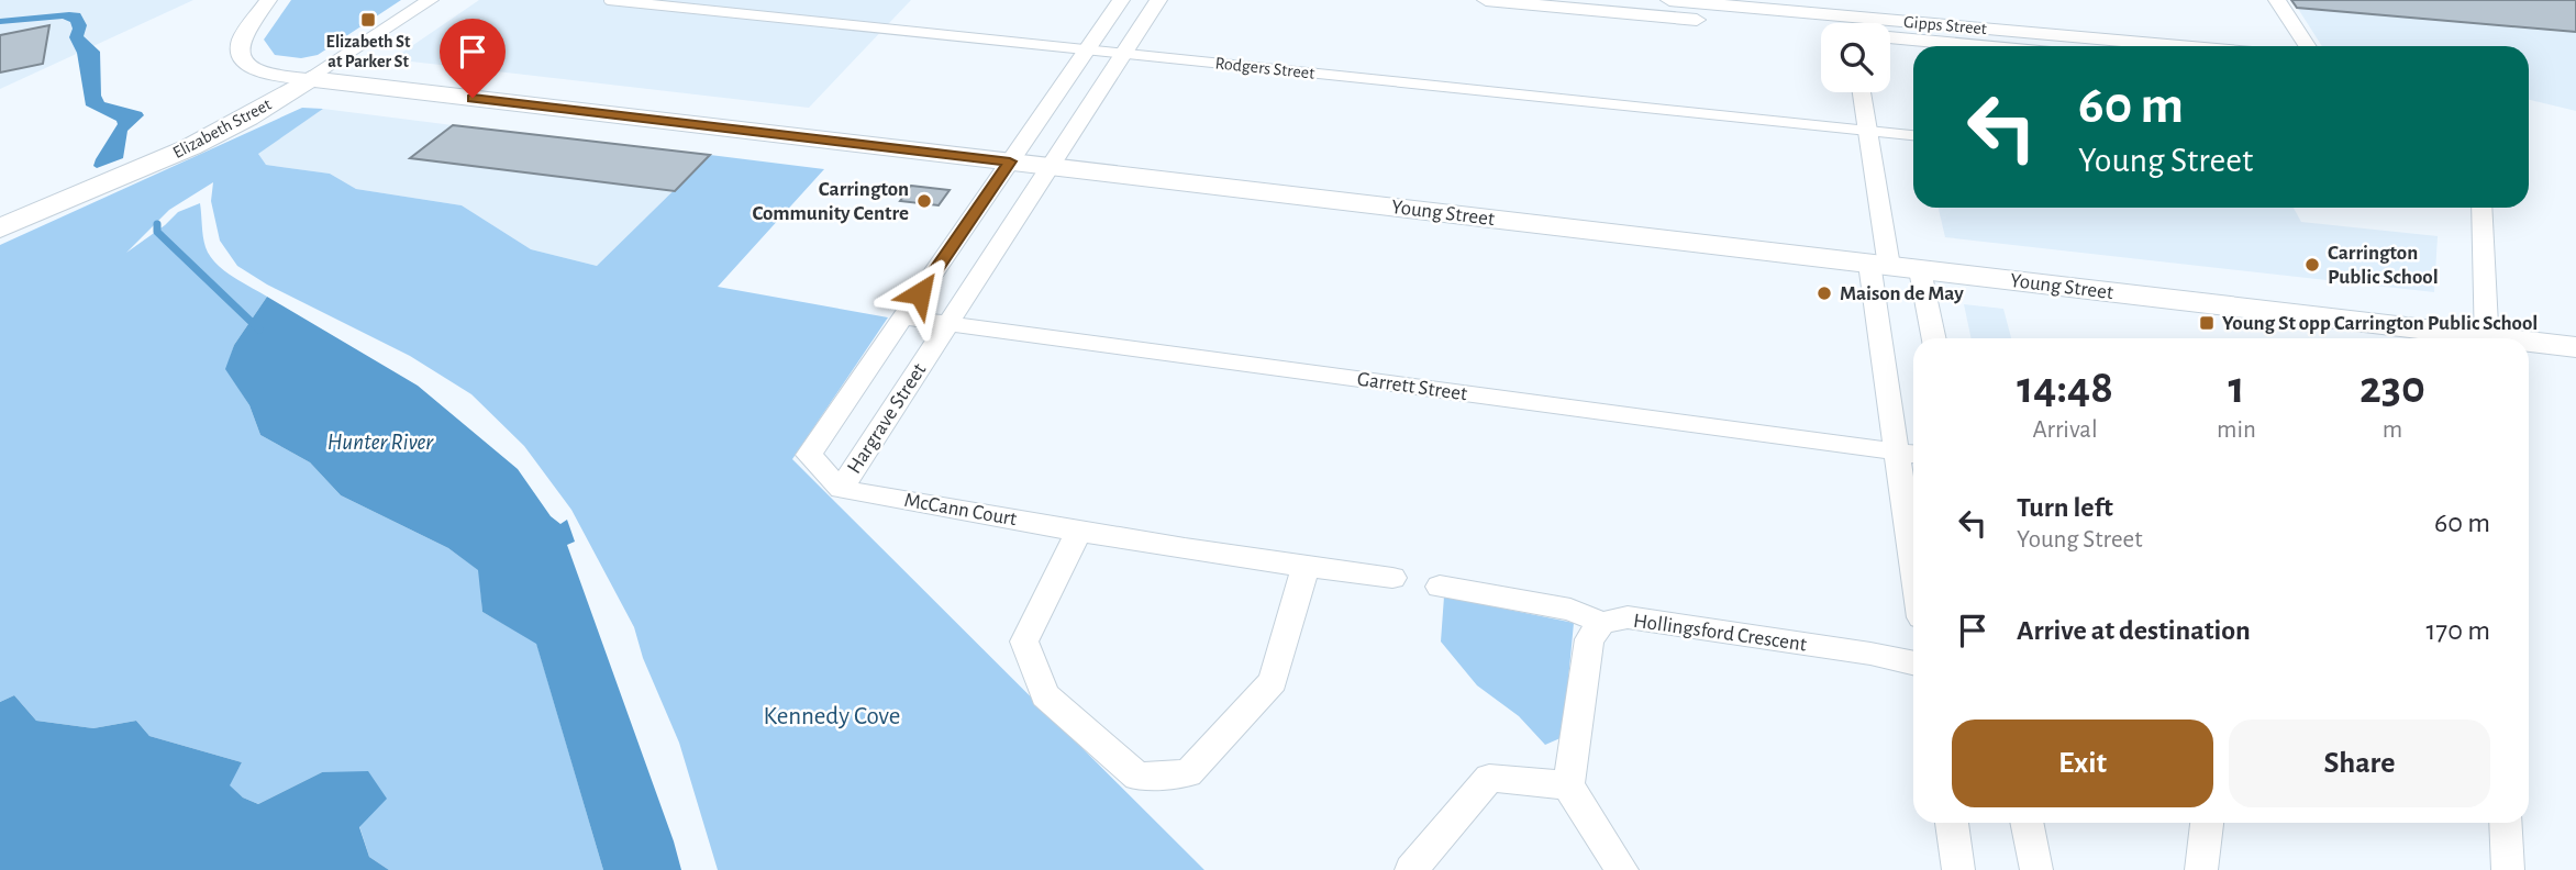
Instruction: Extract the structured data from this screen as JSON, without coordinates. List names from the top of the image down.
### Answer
{
  "streets": {
    "main road": ["Elizabeth Street", "Young Street"],
    "street": [
      "Gipps Street",
      "Garrett Street",
      "Hargrave Street",
      "McCann Court",
      "Hollingsford Crescent"
    ],
    "lane": ["Rodgers Street"]
  },
  "crossings": [
    ["Rodgers Street", "Hargrave Street"],
    ["Elizabeth Street", "Young Street"],
    ["Young Street", "Hargrave Street"],
    ["Garrett Street", "Hargrave Street"],
    ["Hargrave Street", "McCann Court"]
  ],
  "water": ["Hunter River"],
  "parks": ["Kennedy Cove"],
  "places": {
    "transit": ["Elizabeth St at Parker St", "Young St opp Carrington Public School"],
    "other": ["Carrington Community Centre", "Carrington Public School", "Maison de May"]
  },
  "page": {
    "turn": ["60 m", "Young Street"],
    "eta": [
      "14:48",
      "Arrival",
      "1",
      "min",
      "230",
      "m"
    ],
    "list": [
      {
        "name": "Turn left",
        "note": "Young Street",
        "value": "60 m"
      },
      {
        "name": "Arrive at destination",
        "value": "170 m"
      }
    ],
    "buttons": ["Exit", "Share"]
  }
}
